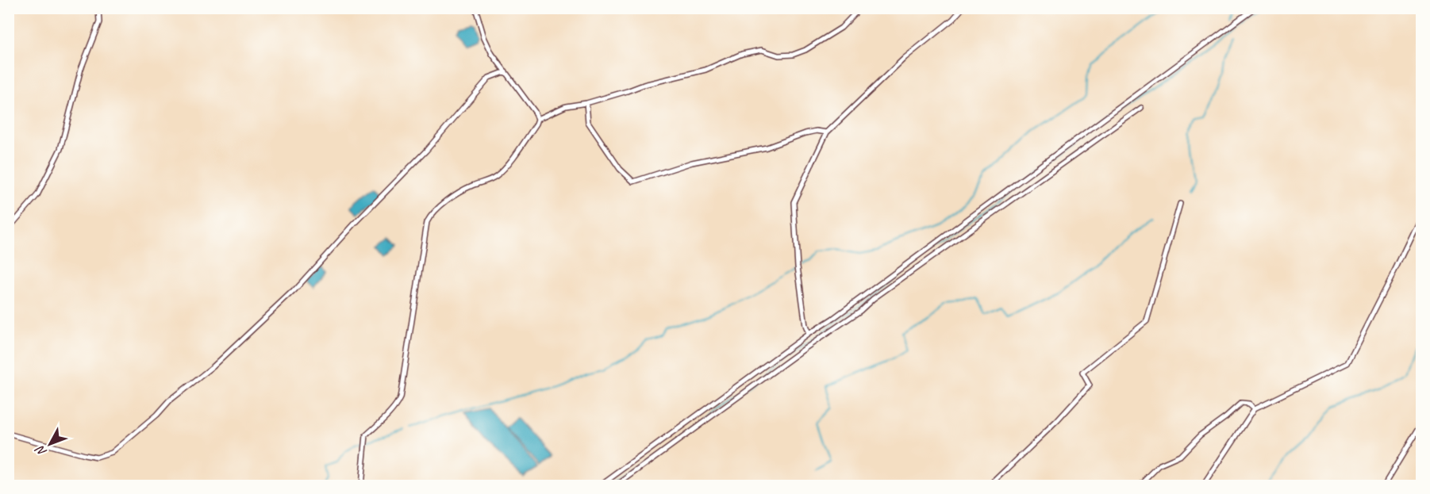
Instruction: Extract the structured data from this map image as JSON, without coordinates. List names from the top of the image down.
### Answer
{
  "north": "bottom left"
}
